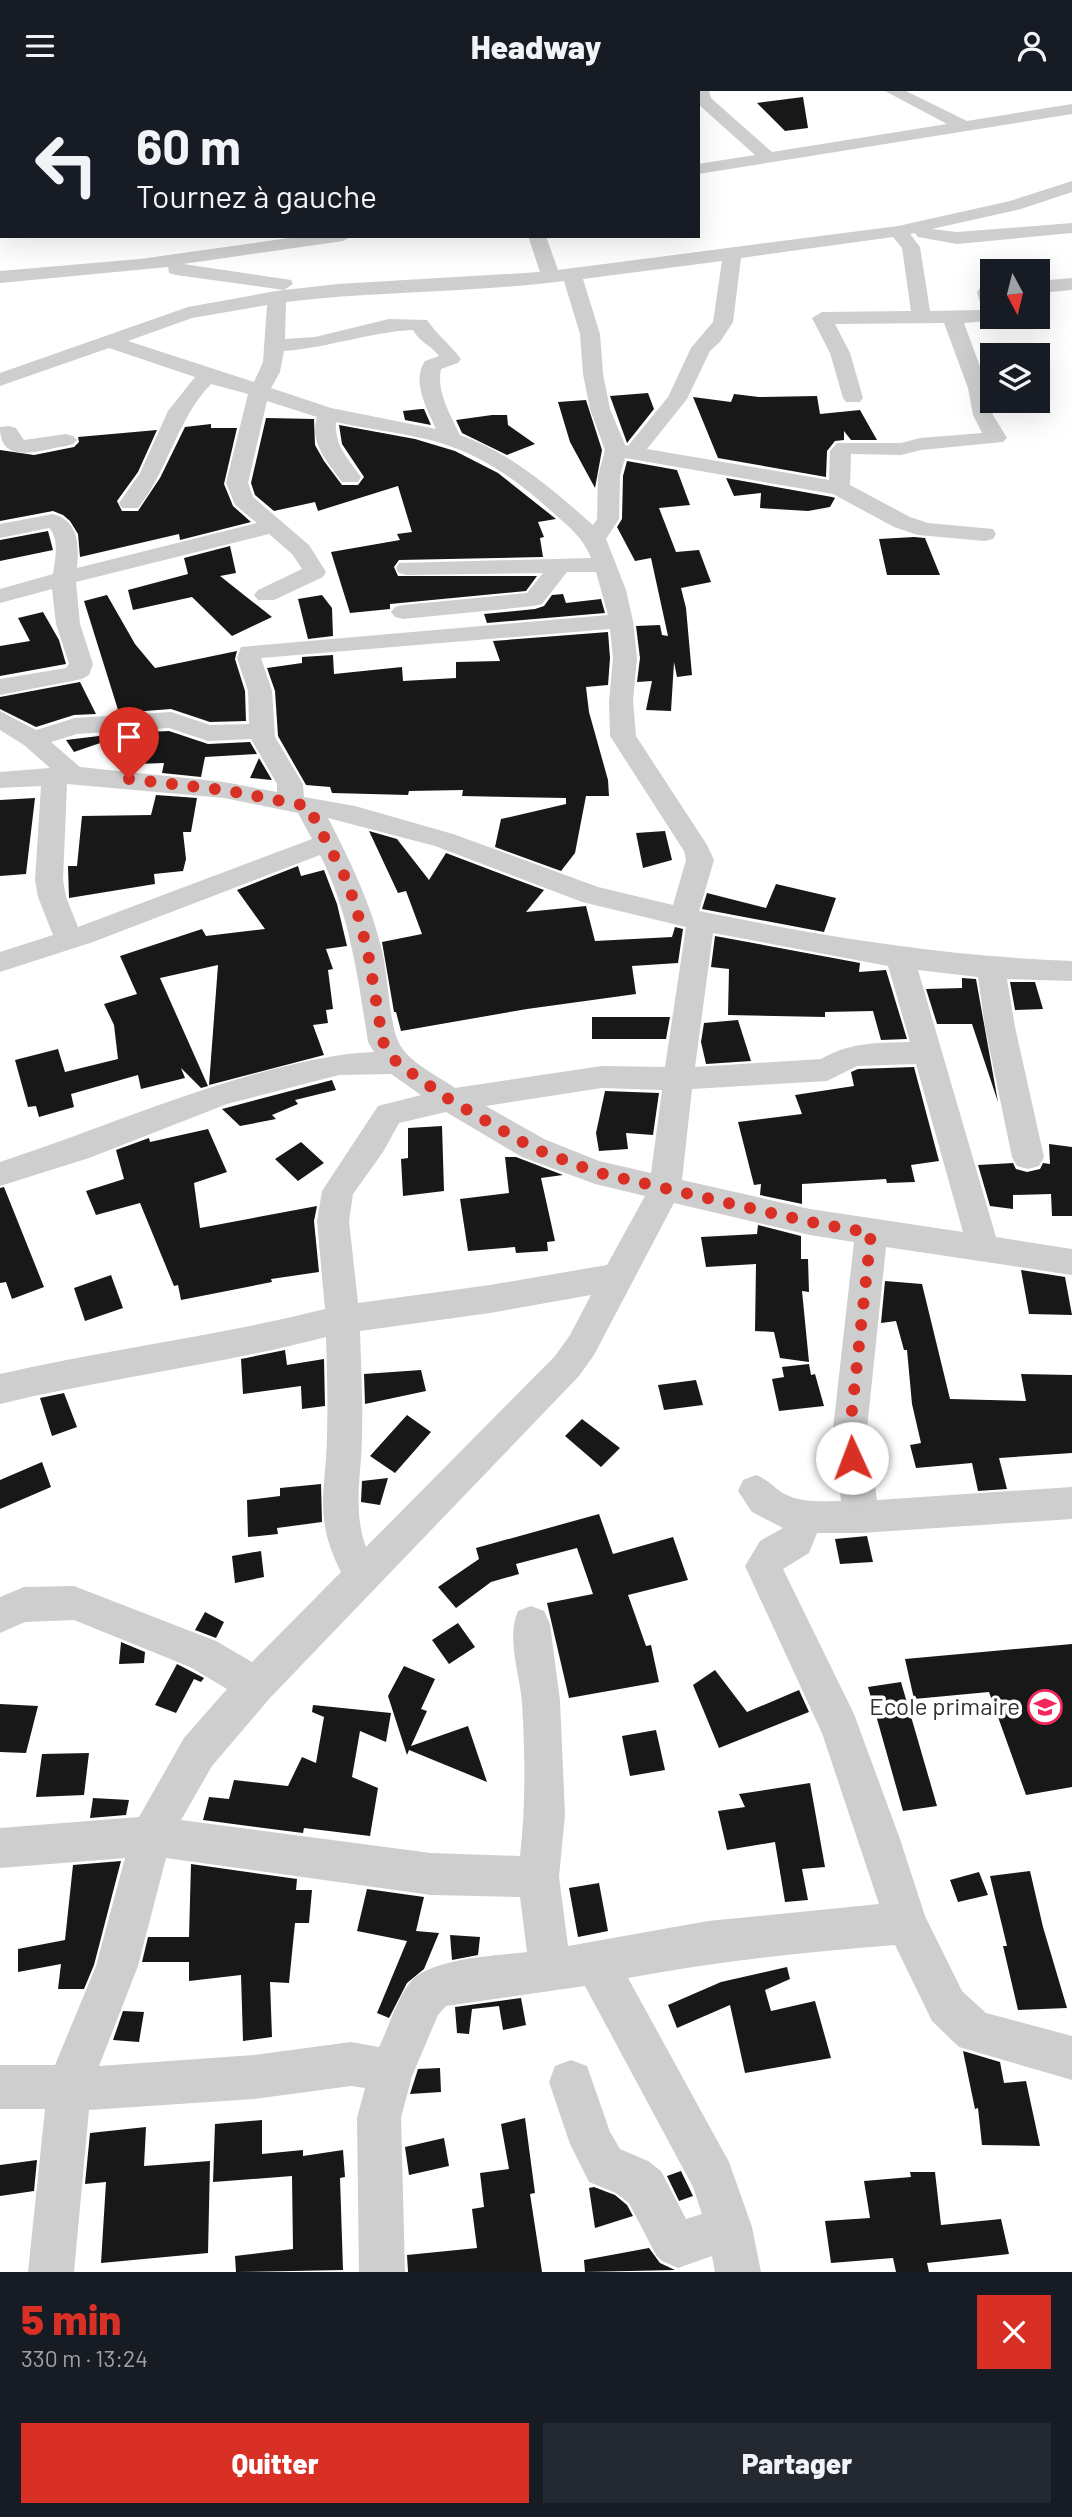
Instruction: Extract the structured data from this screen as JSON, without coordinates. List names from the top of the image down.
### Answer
{
  "places": {
    "school or university": ["Ecole primaire"]
  },
  "north": "bottom",
  "page": {
    "header": "Headway",
    "turn": ["60 m", "Tournez à gauche"],
    "heading": ["5 min", "330 m · 13:24"],
    "buttons": ["Quitter", "Partager"]
  }
}
